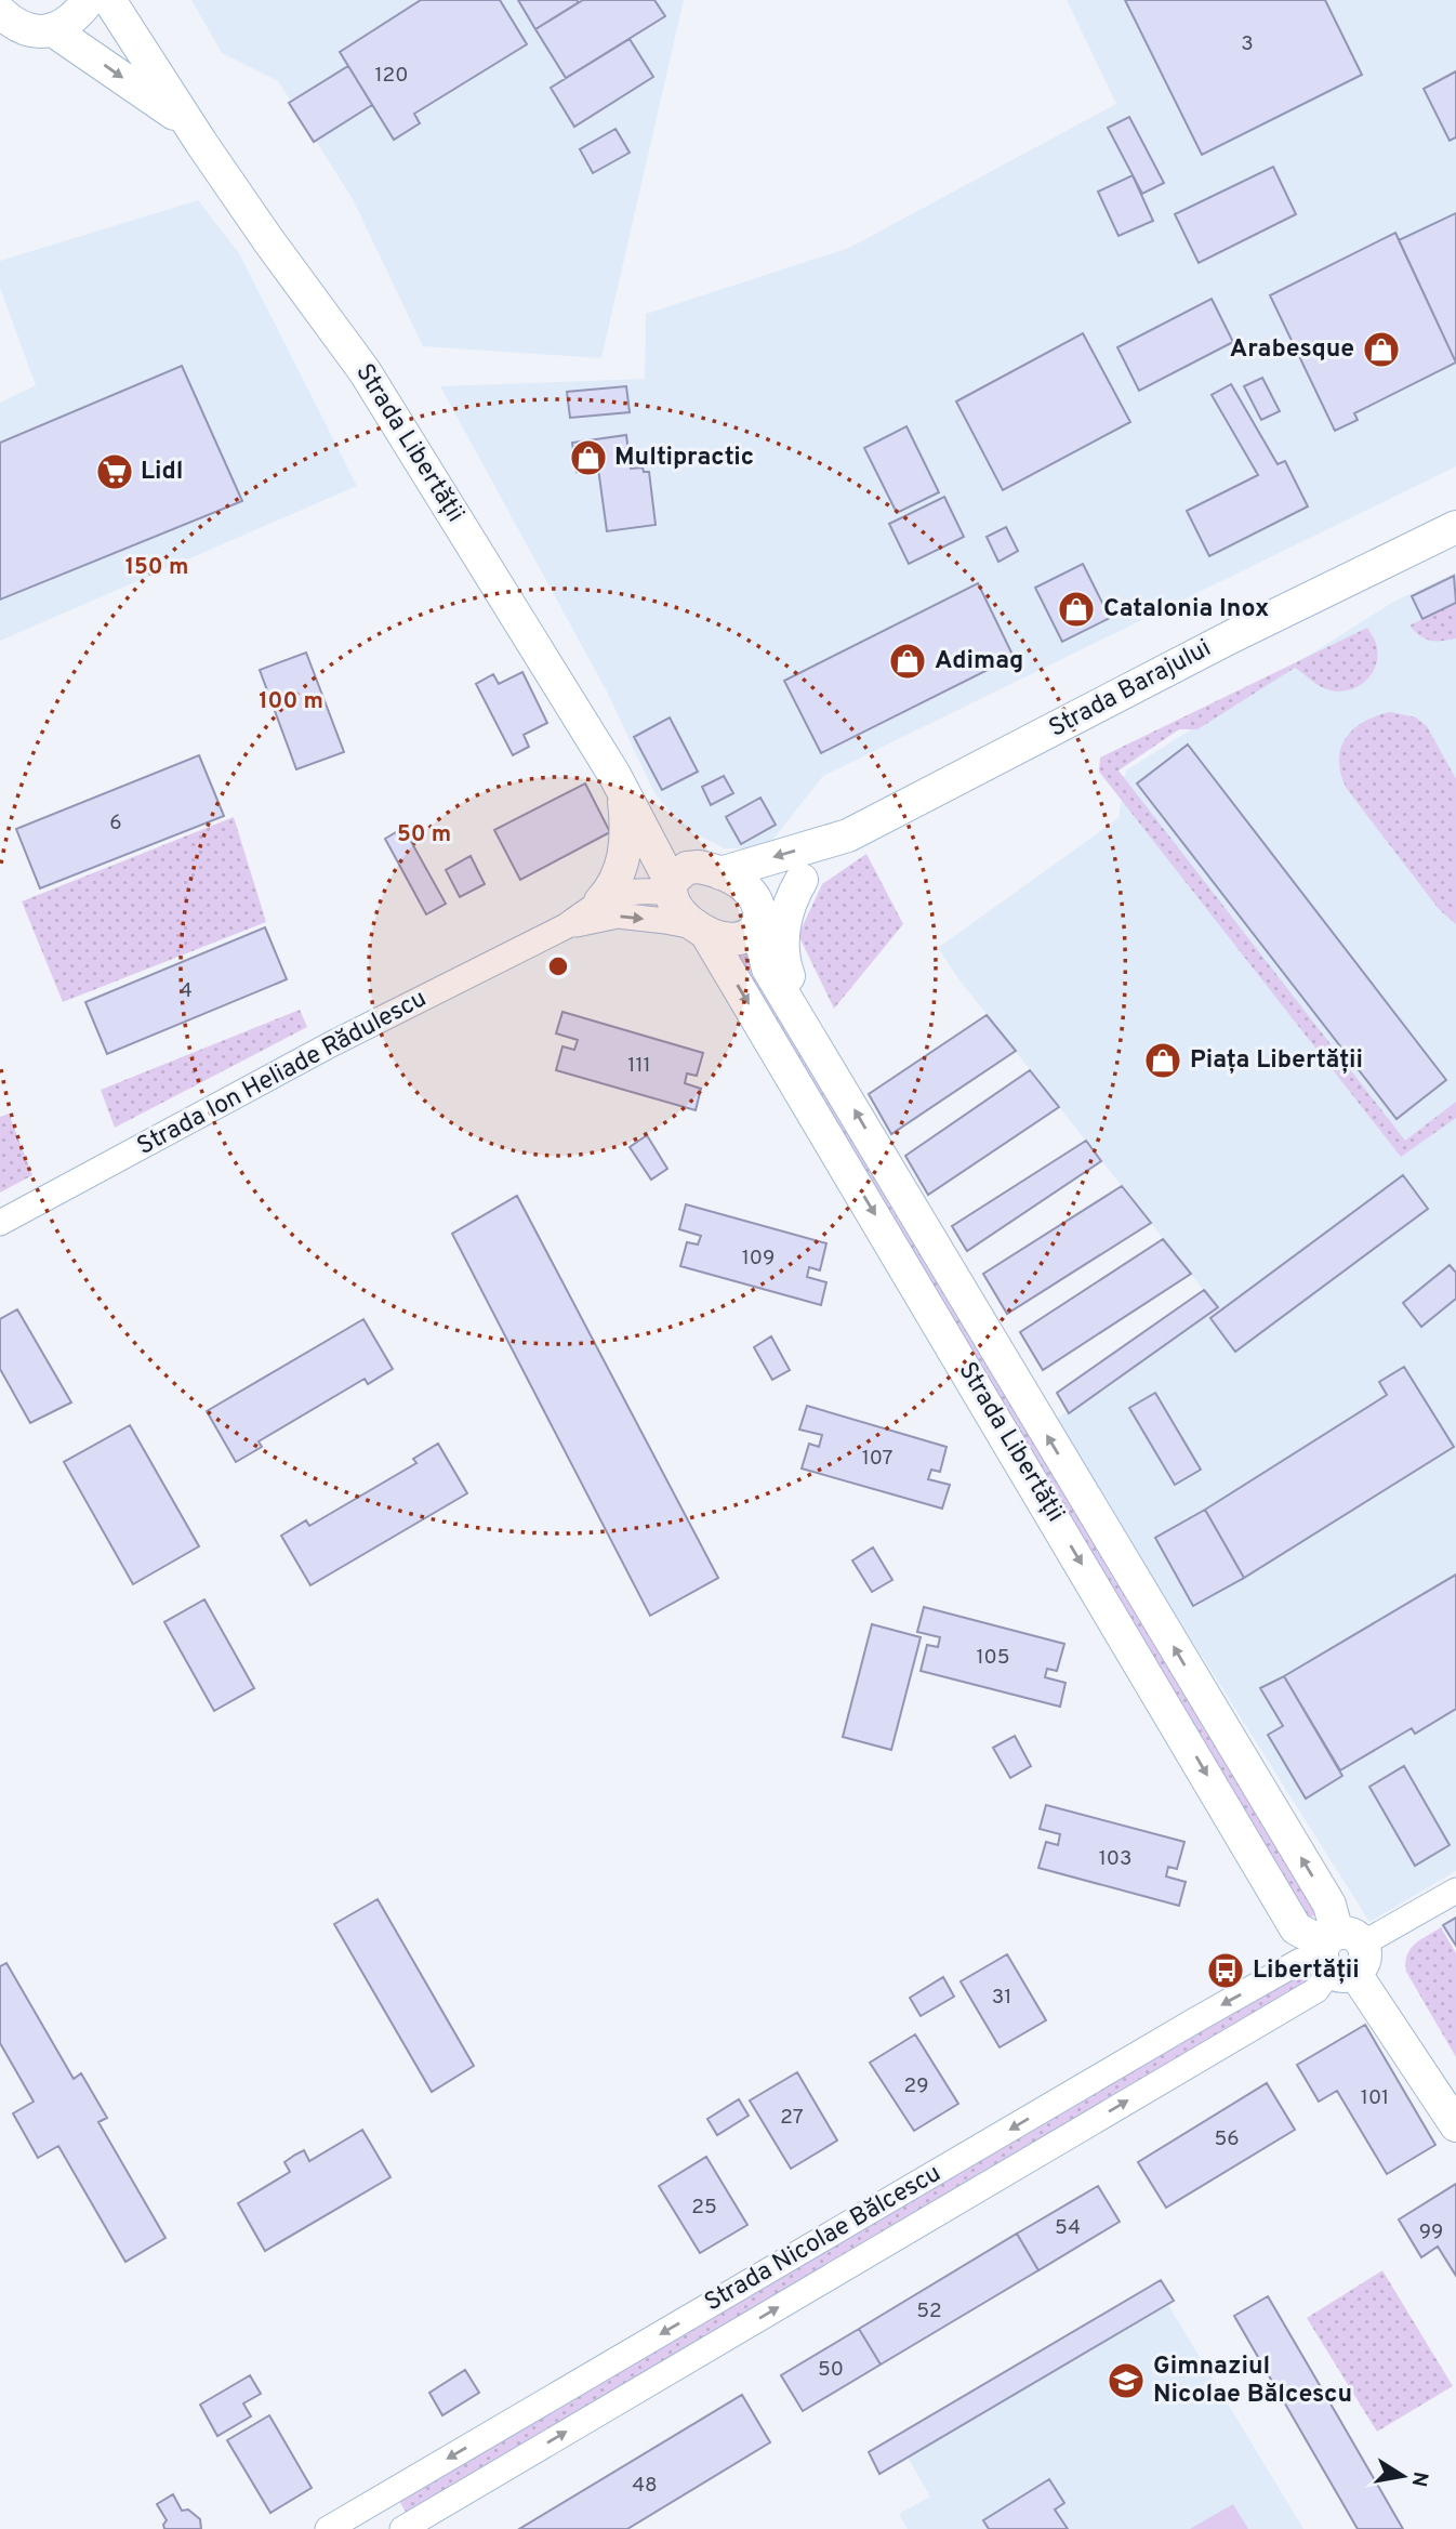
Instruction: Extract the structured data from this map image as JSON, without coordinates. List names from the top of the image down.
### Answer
{
  "streets": {
    "main road": ["Strada Libertății", "Strada Barajului"],
    "street": ["Strada Ion Heliade Rădulescu", "Strada Nicolae Bălcescu"]
  },
  "crossings": [
    ["Strada Libertății", "Strada Barajului"],
    ["Strada Libertății", "Strada Ion Heliade Rădulescu"],
    ["Strada Libertății", "Strada Nicolae Bălcescu"],
    ["Strada Barajului", "Strada Ion Heliade Rădulescu"]
  ],
  "places": {
    "shop": [
      "Arabesque",
      "Multipractic",
      "Catalonia Inox",
      "Adimag",
      "Piața Libertății"
    ],
    "supermarket": ["Lidl"],
    "bus stop": ["Libertății"],
    "school or university": ["Gimnaziul Nicolae Bălcescu"]
  },
  "house_numbers": [
    "3",
    "120",
    "6",
    "4",
    "111",
    "109",
    "107",
    "105",
    "103",
    "31",
    "29",
    "101",
    "27",
    "56",
    "25",
    "54",
    "99",
    "52",
    "50",
    "48"
  ],
  "north": "right",
  "rings": ["150 m", "100 m", "50 m"]
}
